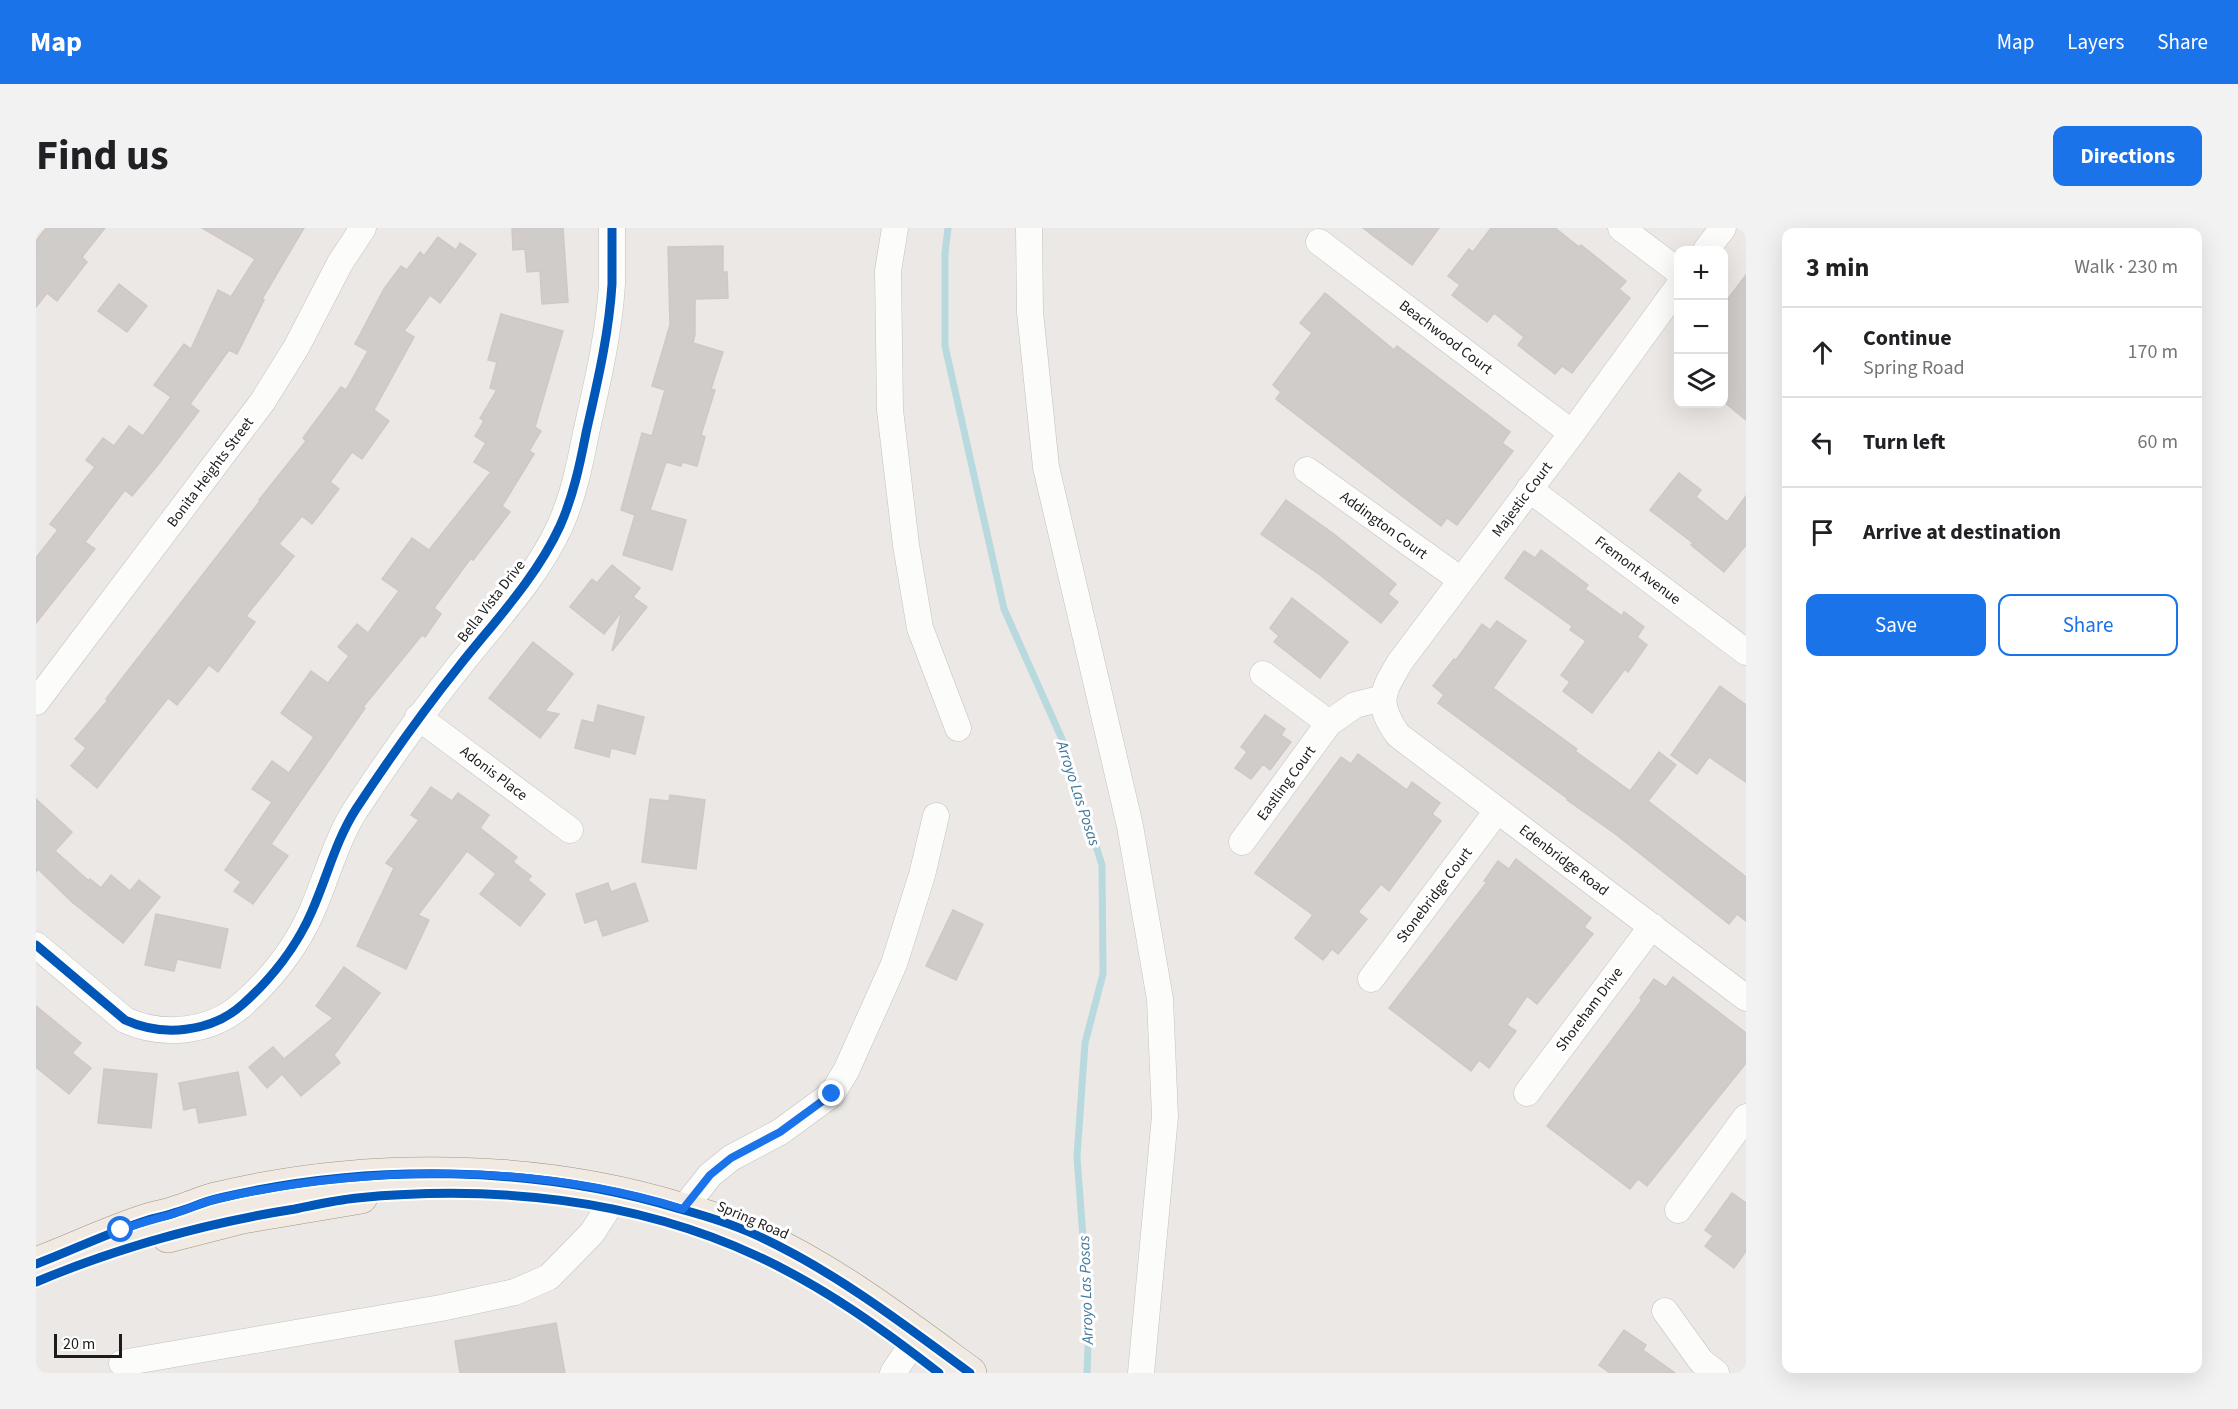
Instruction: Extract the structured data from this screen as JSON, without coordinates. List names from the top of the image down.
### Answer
{
  "streets": {
    "main road": ["Spring Road"],
    "street": [
      "Beachwood Court",
      "Bonita Heights Street",
      "Majestic Court",
      "Addington Court",
      "Fremont Avenue",
      "Bella Vista Drive",
      "Adonis Place",
      "Eastling Court",
      "Edenbridge Road",
      "Stonebridge Court",
      "Shoreham Drive"
    ]
  },
  "crossings": [
    ["Beachwood Court", "Majestic Court"],
    ["Majestic Court", "Addington Court"],
    ["Majestic Court", "Fremont Avenue"],
    ["Majestic Court", "Eastling Court"],
    ["Majestic Court", "Edenbridge Road"],
    ["Bella Vista Drive", "Adonis Place"],
    ["Eastling Court", "Edenbridge Road"],
    ["Edenbridge Road", "Stonebridge Court"],
    ["Edenbridge Road", "Shoreham Drive"]
  ],
  "water": ["Arroyo Las Posas"],
  "scale_bar": "20 m",
  "page": {
    "header": "Map",
    "nav": ["Map", "Layers", "Share"],
    "title": "Find us",
    "buttons": [
      "Directions",
      ["Save", "Share"]
    ],
    "heading": ["3 min", "Walk · 230 m"],
    "map_buttons": ["+", "−"],
    "list": [
      ["Continue", "Spring Road", "170 m"],
      ["Turn left", "60 m"],
      "Arrive at destination"
    ],
    "scale": "20 m"
  }
}
